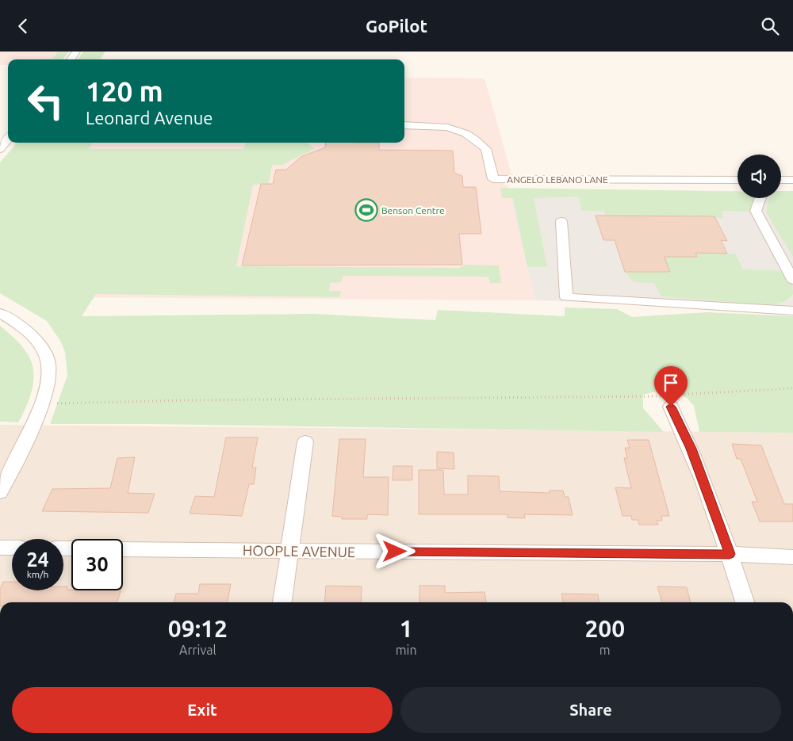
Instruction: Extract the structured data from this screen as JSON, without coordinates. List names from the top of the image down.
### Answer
{
  "streets": {
    "street": ["ANGELO LEBANO LANE", "HOOPLE AVENUE"]
  },
  "places": {
    "sports": ["Benson Centre"]
  },
  "page": {
    "header": "GoPilot",
    "turn": ["120 m", "Leonard Avenue"],
    "speed": "24 km/h",
    "limit": "30",
    "eta": [
      "09:12",
      "Arrival",
      "1",
      "min",
      "200",
      "m"
    ],
    "buttons": ["Exit", "Share"]
  }
}
